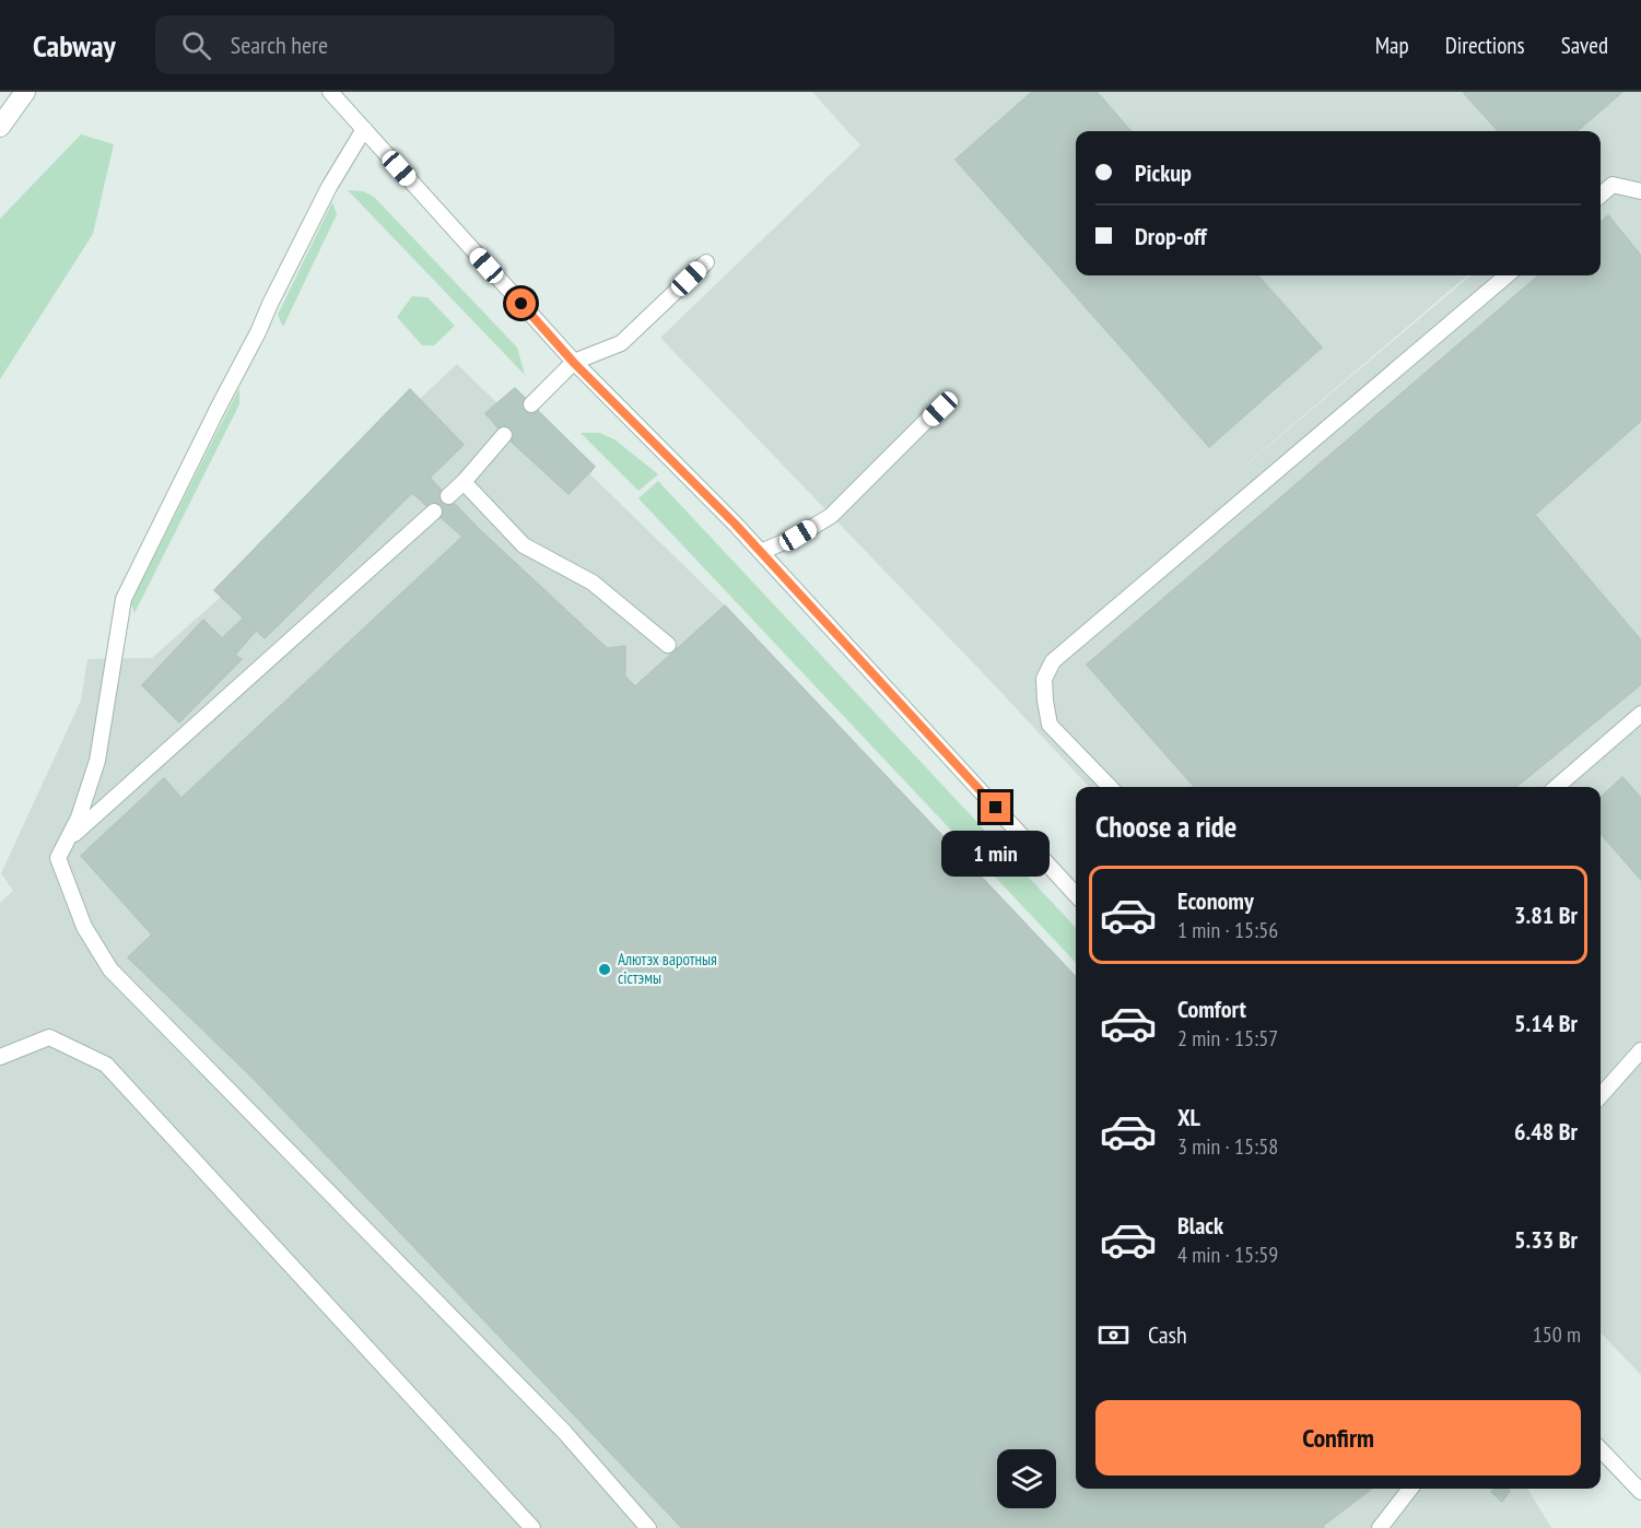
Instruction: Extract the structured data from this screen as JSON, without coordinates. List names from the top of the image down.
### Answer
{
  "places": ["Алютэх варотныя сістэмы"],
  "page": {
    "header": "Cabway",
    "search": "Search here",
    "nav": ["Map", "Directions", "Saved"],
    "banner": ["Pickup", "Drop-off"],
    "heading": "Choose a ride",
    "bubble": "1 min",
    "list": [
      {
        "name": "Economy",
        "note": "1 min · 15:56",
        "value": "3.81 Br"
      },
      {
        "name": "Comfort",
        "note": "2 min · 15:57",
        "value": "5.14 Br"
      },
      {
        "name": "XL",
        "note": "3 min · 15:58",
        "value": "6.48 Br"
      },
      {
        "name": "Black",
        "note": "4 min · 15:59",
        "value": "5.33 Br"
      }
    ],
    "pay": ["Cash", "150 m"],
    "buttons": "Confirm"
  }
}
